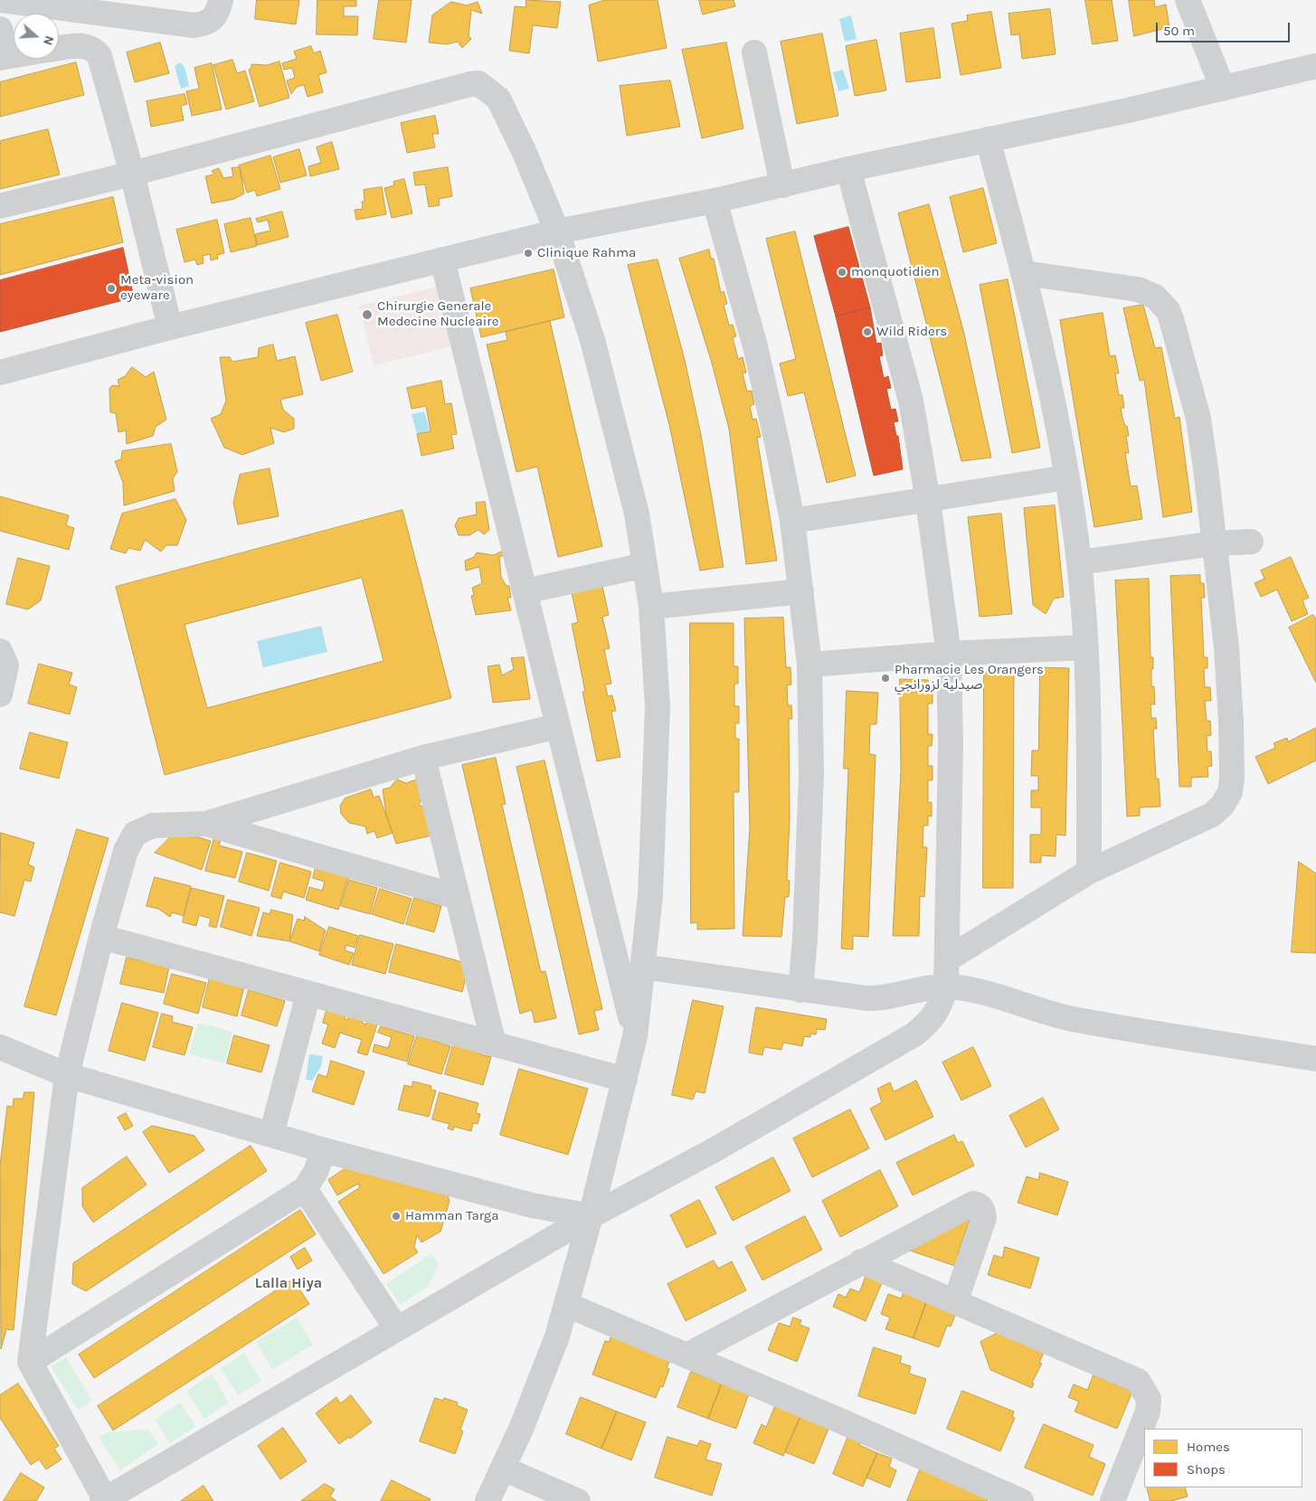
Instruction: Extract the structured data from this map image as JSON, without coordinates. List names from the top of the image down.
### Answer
{
  "districts": ["Lalla Hiya"],
  "places": [
    "Clinique Rahma",
    "monquotidien",
    "Meta-vision eyeware",
    "Chirurgie Generale Medecine Nucleaire",
    "Wild Riders",
    "Pharmacie Les Orangers صيدلية لزورانجي",
    "Hamman Targa"
  ],
  "legend": ["Homes", "Shops"],
  "scale_bar": "50 m",
  "north": "right"
}
